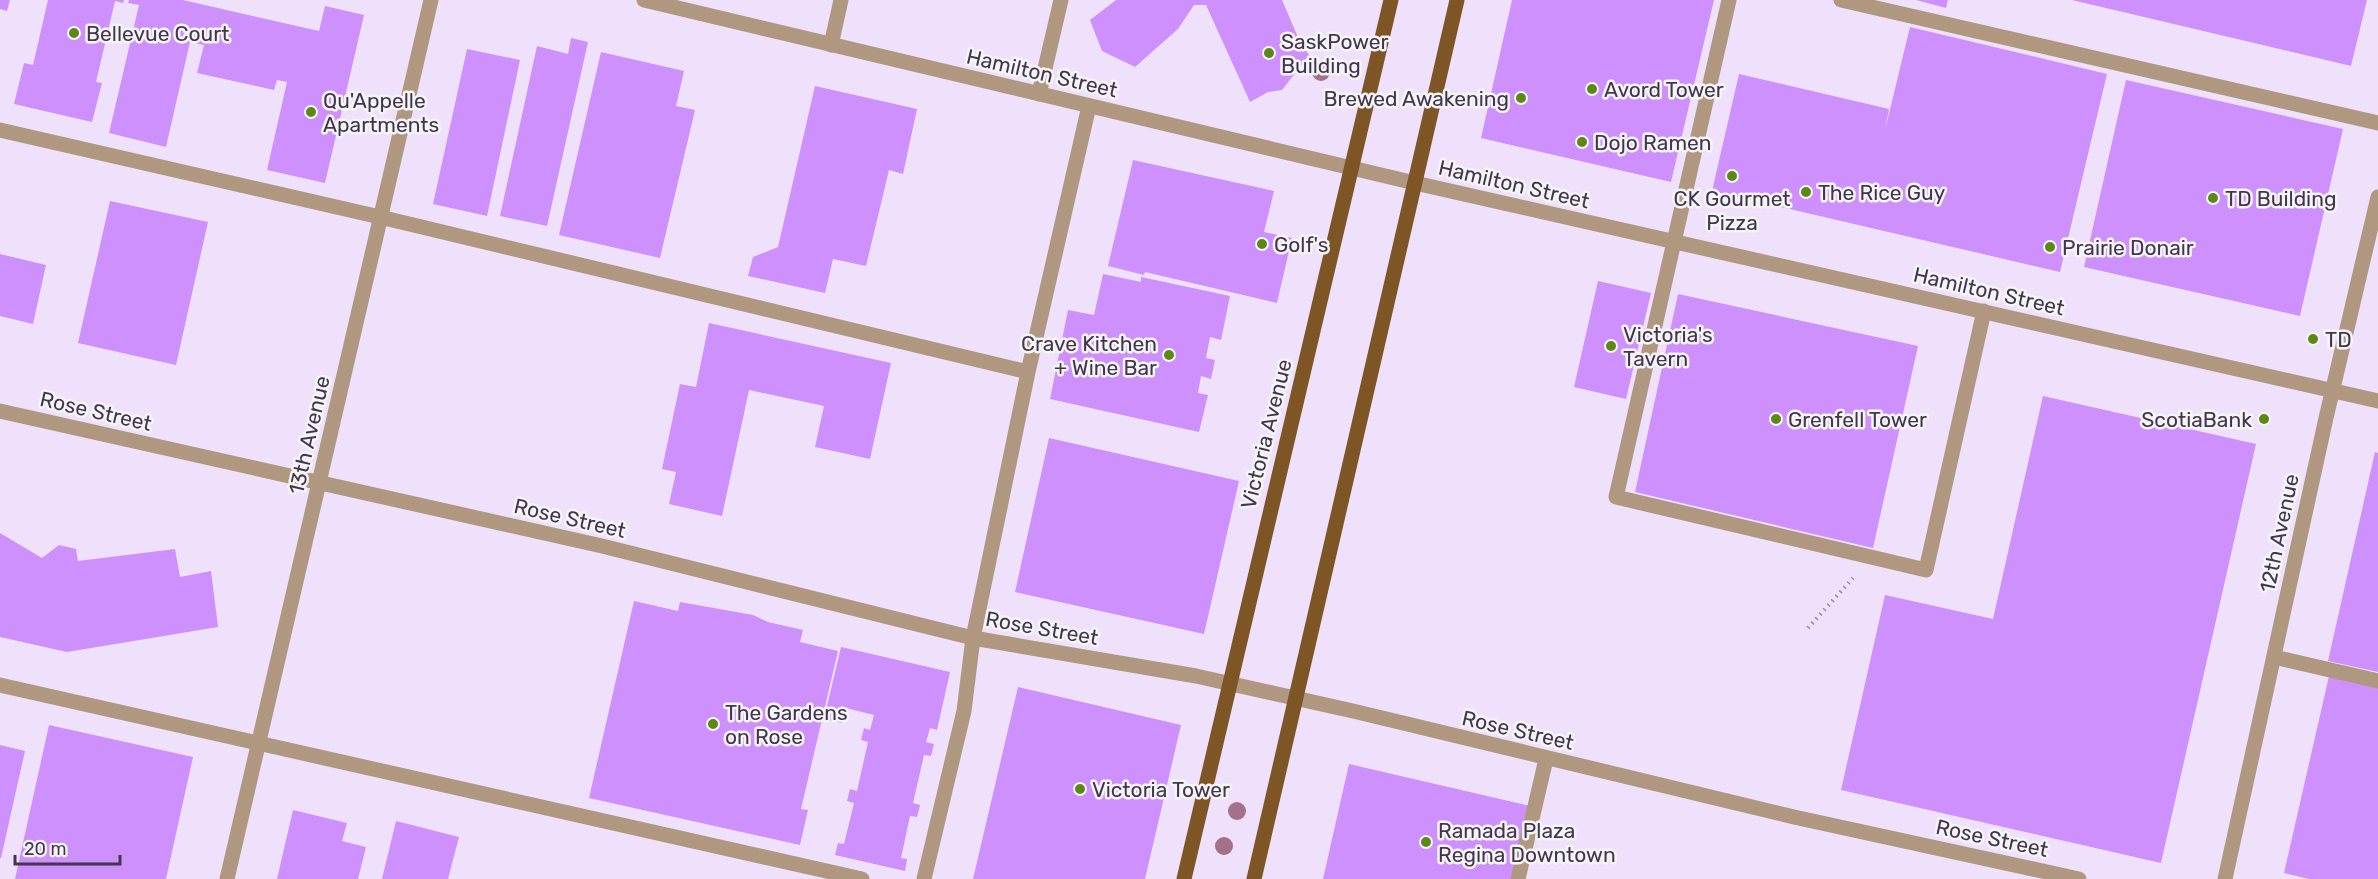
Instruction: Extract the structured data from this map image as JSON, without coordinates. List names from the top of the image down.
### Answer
{
  "streets": {
    "main road": ["Victoria Avenue"],
    "street": [
      "Hamilton Street",
      "Rose Street",
      "13th Avenue",
      "12th Avenue"
    ]
  },
  "crossings": [
    ["Hamilton Street", "Victoria Avenue"],
    ["Hamilton Street", "12th Avenue"],
    ["Rose Street", "Victoria Avenue"],
    ["Rose Street", "13th Avenue"]
  ],
  "places": [
    "Bellevue Court",
    "SaskPower Building",
    "Avord Tower",
    "Brewed Awakening",
    "Qu'Appelle Apartments",
    "Dojo Ramen",
    "CK Gourmet Pizza",
    "The Rice Guy",
    "TD Building",
    "Golf's",
    "Prairie Donair",
    "TD",
    "Victoria's Tavern",
    "Crave Kitchen + Wine Bar",
    "Grenfell Tower",
    "ScotiaBank",
    "The Gardens on Rose",
    "Victoria Tower",
    "Ramada Plaza Regina Downtown"
  ],
  "scale_bar": "20 m"
}
